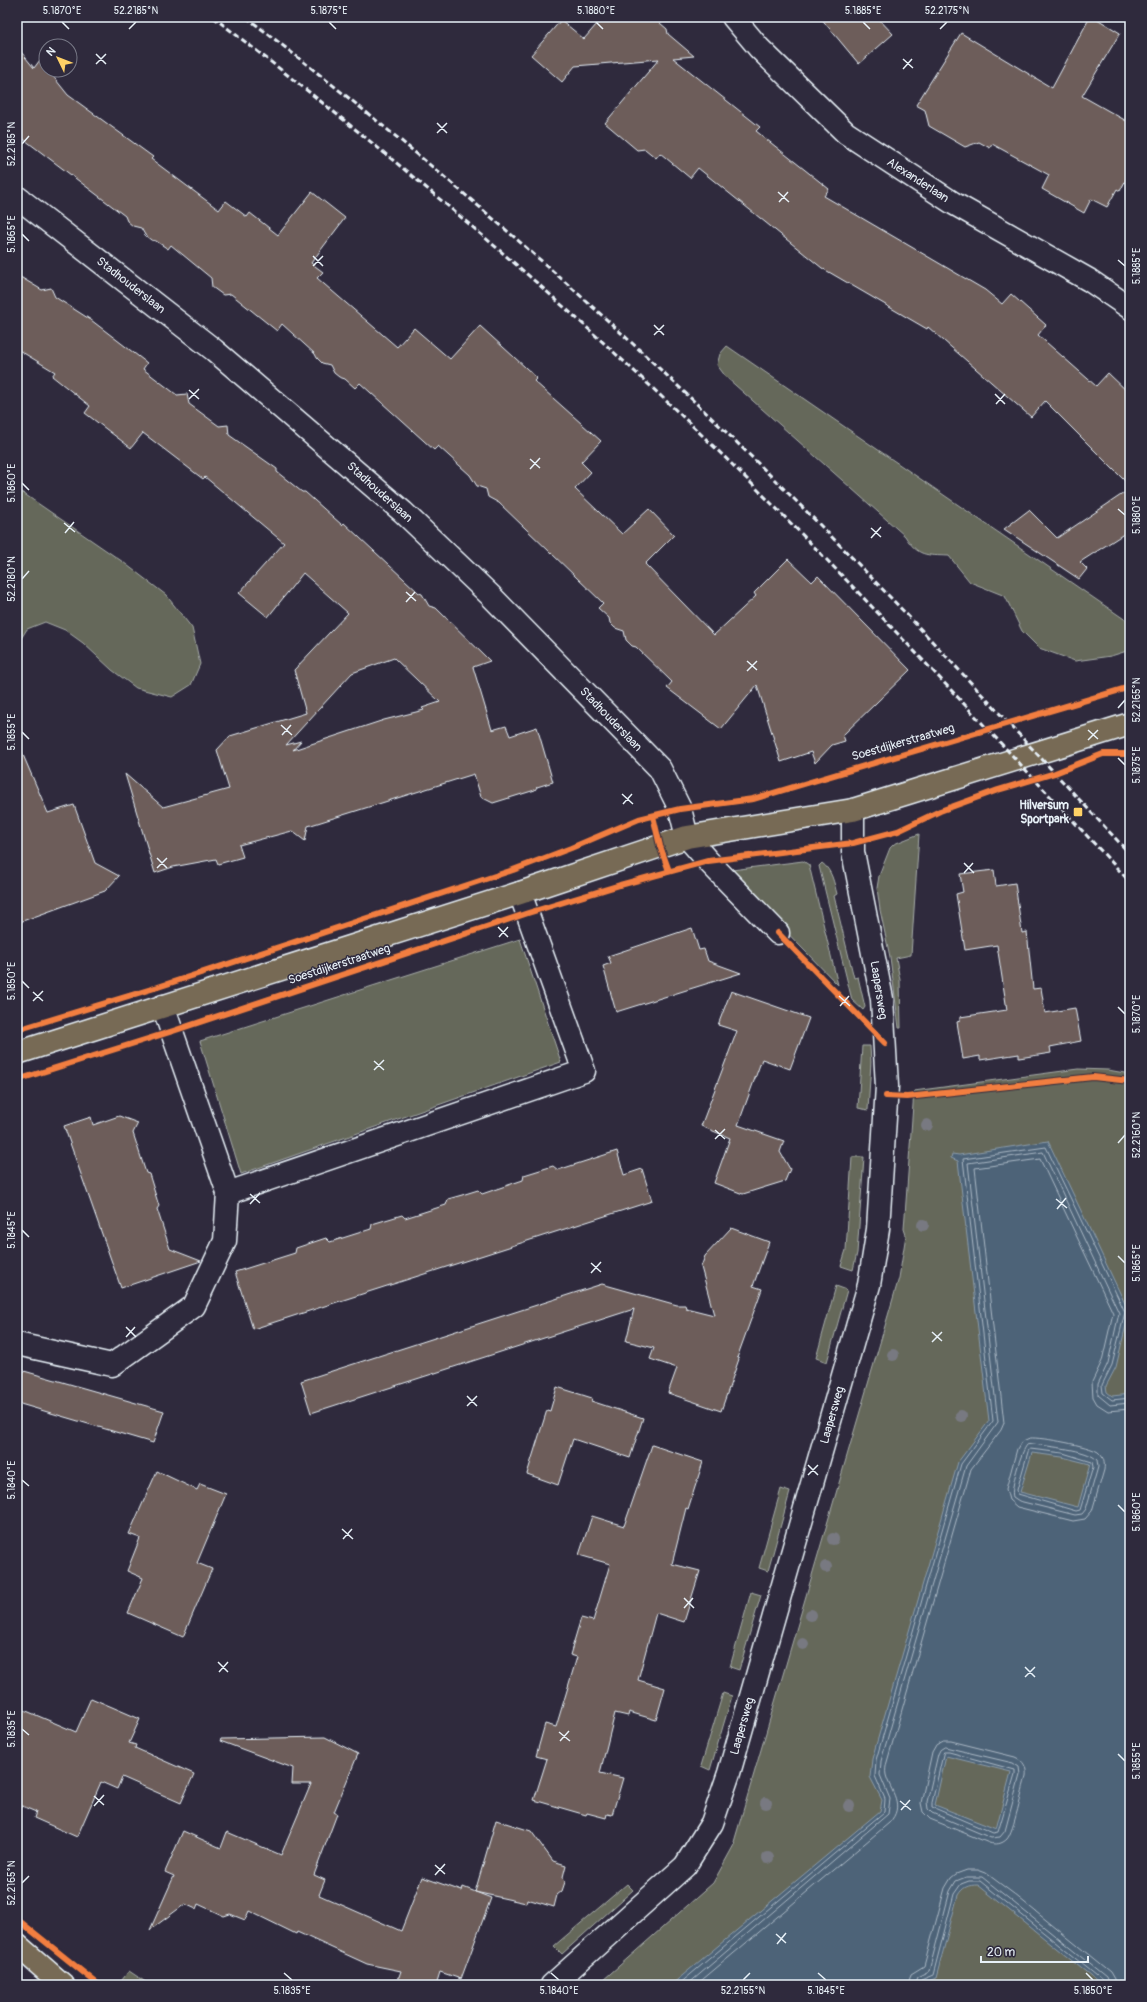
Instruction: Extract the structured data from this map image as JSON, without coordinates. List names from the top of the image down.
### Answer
{
  "streets": {
    "main road": ["Soestdijkerstraatweg"],
    "street": ["Alexanderlaan", "Stadhouderslaan", "Laapersweg"]
  },
  "crossings": [
    ["Stadhouderslaan", "Soestdijkerstraatweg"],
    ["Soestdijkerstraatweg", "Laapersweg"]
  ],
  "places": {
    "transit": ["Hilversum Sportpark"]
  },
  "scale_bar": "20 m",
  "north": "top left",
  "coordinates": [
    "5.1870°E",
    "52.2185°N",
    "5.1875°E",
    "5.1880°E",
    "5.1885°E",
    "52.2175°N",
    "5.1865°E",
    "5.1860°E",
    "52.2180°N",
    "52.2165°N",
    "5.1855°E",
    "5.1850°E",
    "52.2160°N",
    "5.1845°E",
    "5.1840°E",
    "5.1835°E",
    "52.2155°N"
  ]
}
